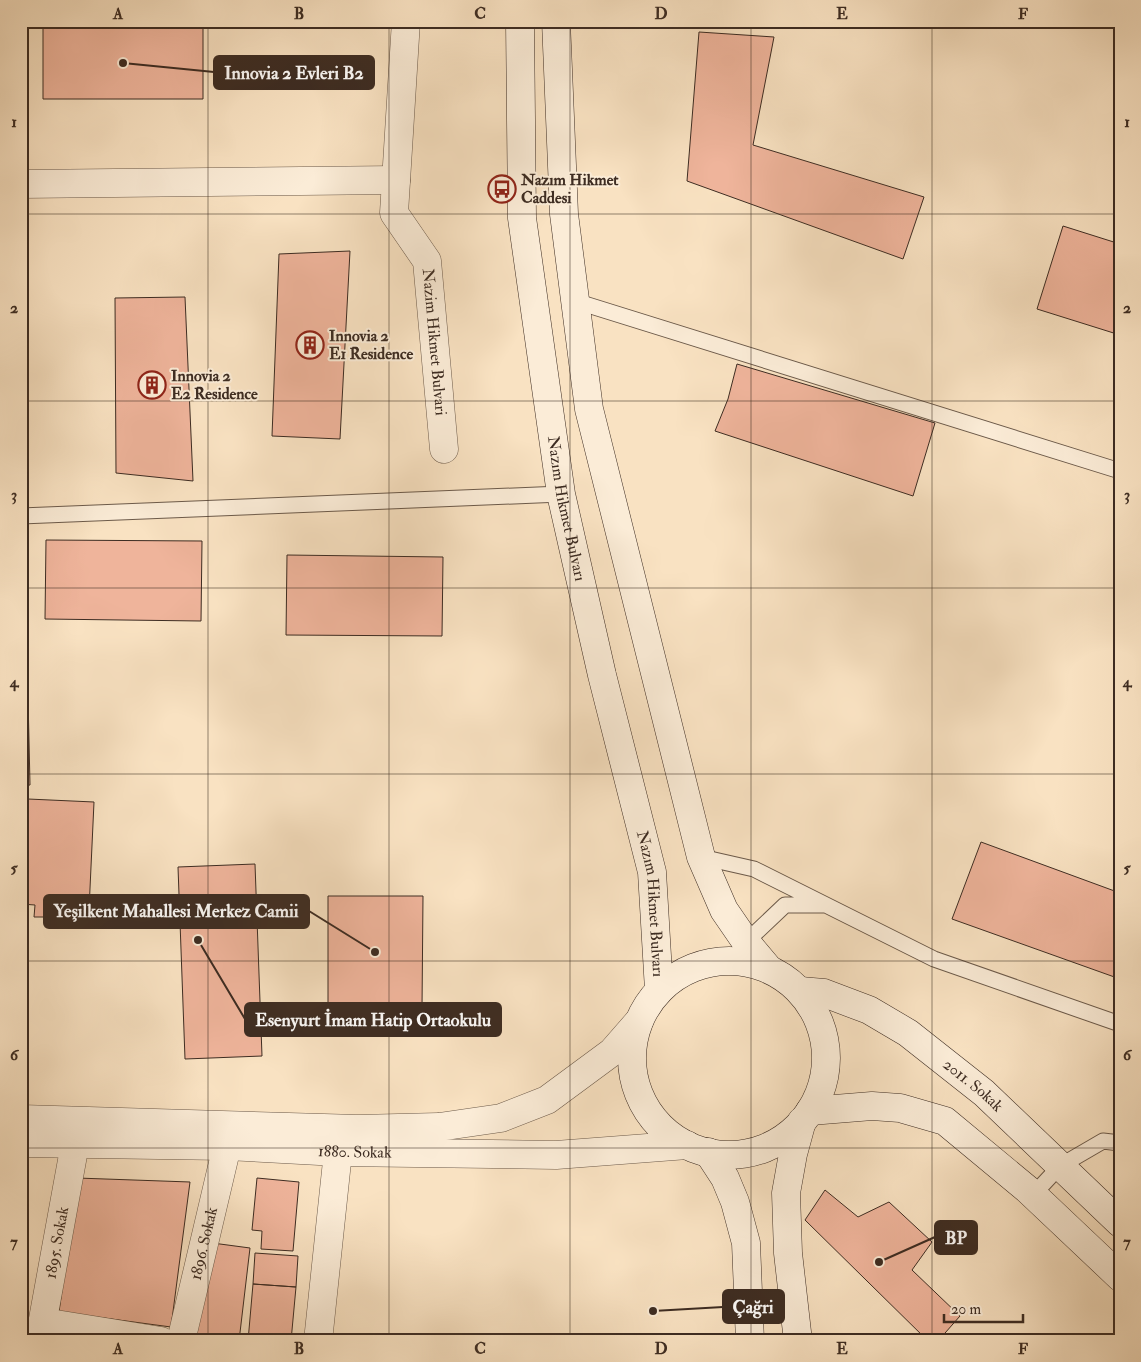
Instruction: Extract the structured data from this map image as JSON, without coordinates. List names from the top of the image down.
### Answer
{
  "streets": {
    "street": [
      "Nazim Hikmet Bulvari",
      "Nazım Hikmet Bulvarı",
      "2011. Sokak",
      "1880. Sokak",
      "1895. Sokak",
      "1896. Sokak"
    ]
  },
  "crossings": [
    ["1880. Sokak", "1895. Sokak"],
    ["1880. Sokak", "1896. Sokak"]
  ],
  "places": {
    "other": [
      "Innovia 2 Evleri B2",
      "Esenyurt İmam Hatip Ortaokulu",
      "Yeşilkent Mahallesi Merkez Camii",
      "BP",
      "Çağri"
    ],
    "bus stop": ["Nazım Hikmet Caddesi"],
    "building": ["Innovia 2 E1 Residence", "Innovia 2 E2 Residence"]
  },
  "scale_bar": "20 m",
  "grid": {
    "columns": [
      "A",
      "B",
      "C",
      "D",
      "E",
      "F"
    ],
    "rows": [
      "1",
      "2",
      "3",
      "4",
      "5",
      "6",
      "7"
    ]
  }
}
